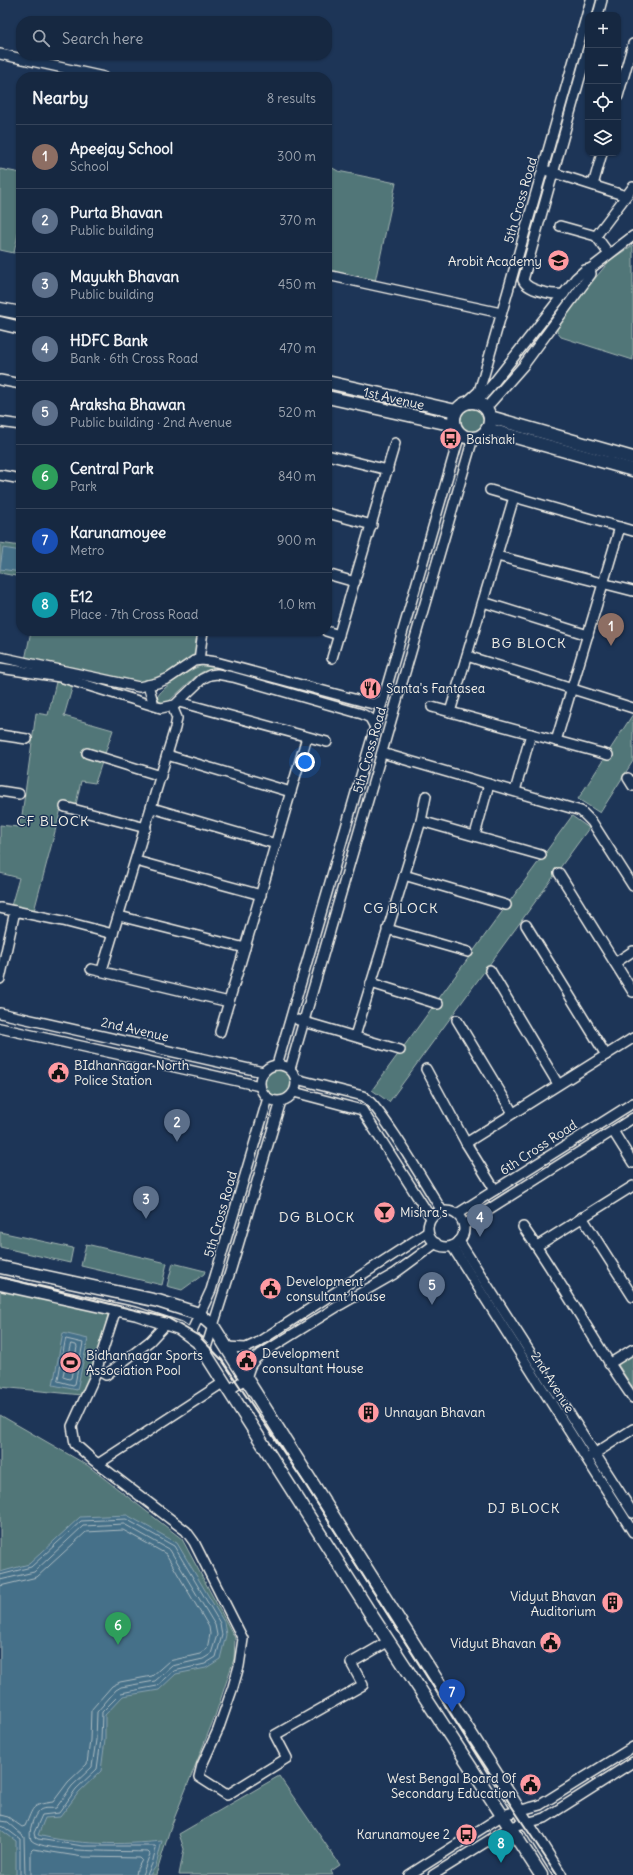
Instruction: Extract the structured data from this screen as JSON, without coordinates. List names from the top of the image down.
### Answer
{
  "streets": {
    "main road": ["1st Avenue"],
    "street": ["5th Cross Road", "2nd Avenue", "6th Cross Road"]
  },
  "crossings": [
    ["5th Cross Road", "1st Avenue"],
    ["5th Cross Road", "2nd Avenue"],
    ["2nd Avenue", "6th Cross Road"]
  ],
  "districts": [
    "BG BLOCK",
    "CF BLOCK",
    "CG BLOCK",
    "DG BLOCK",
    "DJ BLOCK"
  ],
  "places": {
    "school or university": ["Arobit Academy"],
    "bus stop": ["Baishaki", "Karunamoyee 2"],
    "restaurant": ["Santa's Fantasea"],
    "public building": [
      "BIdhannagar North Police Station",
      "Development consultant house",
      "Development consultant House",
      "Vidyut Bhavan",
      "West Bengal Board Of Secondary Education"
    ],
    "bar": ["Mishra's"],
    "sports": ["Bidhannagar Sports Association Pool"],
    "building": ["Unnayan Bhavan", "Vidyut Bhavan Auditorium"]
  },
  "page": {
    "map_buttons": ["+", "−"],
    "search": "Search here",
    "heading": ["Nearby", "8 results"],
    "list": [
      {
        "mark": "1",
        "name": "Apeejay School",
        "note": "School",
        "value": "300 m"
      },
      {
        "mark": "2",
        "name": "Purta Bhavan",
        "note": "Public building",
        "value": "370 m"
      },
      {
        "mark": "3",
        "name": "Mayukh Bhavan",
        "note": "Public building",
        "value": "450 m"
      },
      {
        "mark": "4",
        "name": "HDFC Bank",
        "note": "Bank · 6th Cross Road",
        "value": "470 m"
      },
      {
        "mark": "5",
        "name": "Araksha Bhawan",
        "note": "Public building · 2nd Avenue",
        "value": "520 m"
      },
      {
        "mark": "6",
        "name": "Central Park",
        "note": "Park",
        "value": "840 m"
      },
      {
        "mark": "7",
        "name": "Karunamoyee",
        "note": "Metro",
        "value": "900 m"
      },
      {
        "mark": "8",
        "name": "E12",
        "note": "Place · 7th Cross Road",
        "value": "1.0 km"
      }
    ],
    "pins": [
      "1",
      "2",
      "3",
      "4",
      "5",
      "6",
      "7",
      "8"
    ]
  }
}
